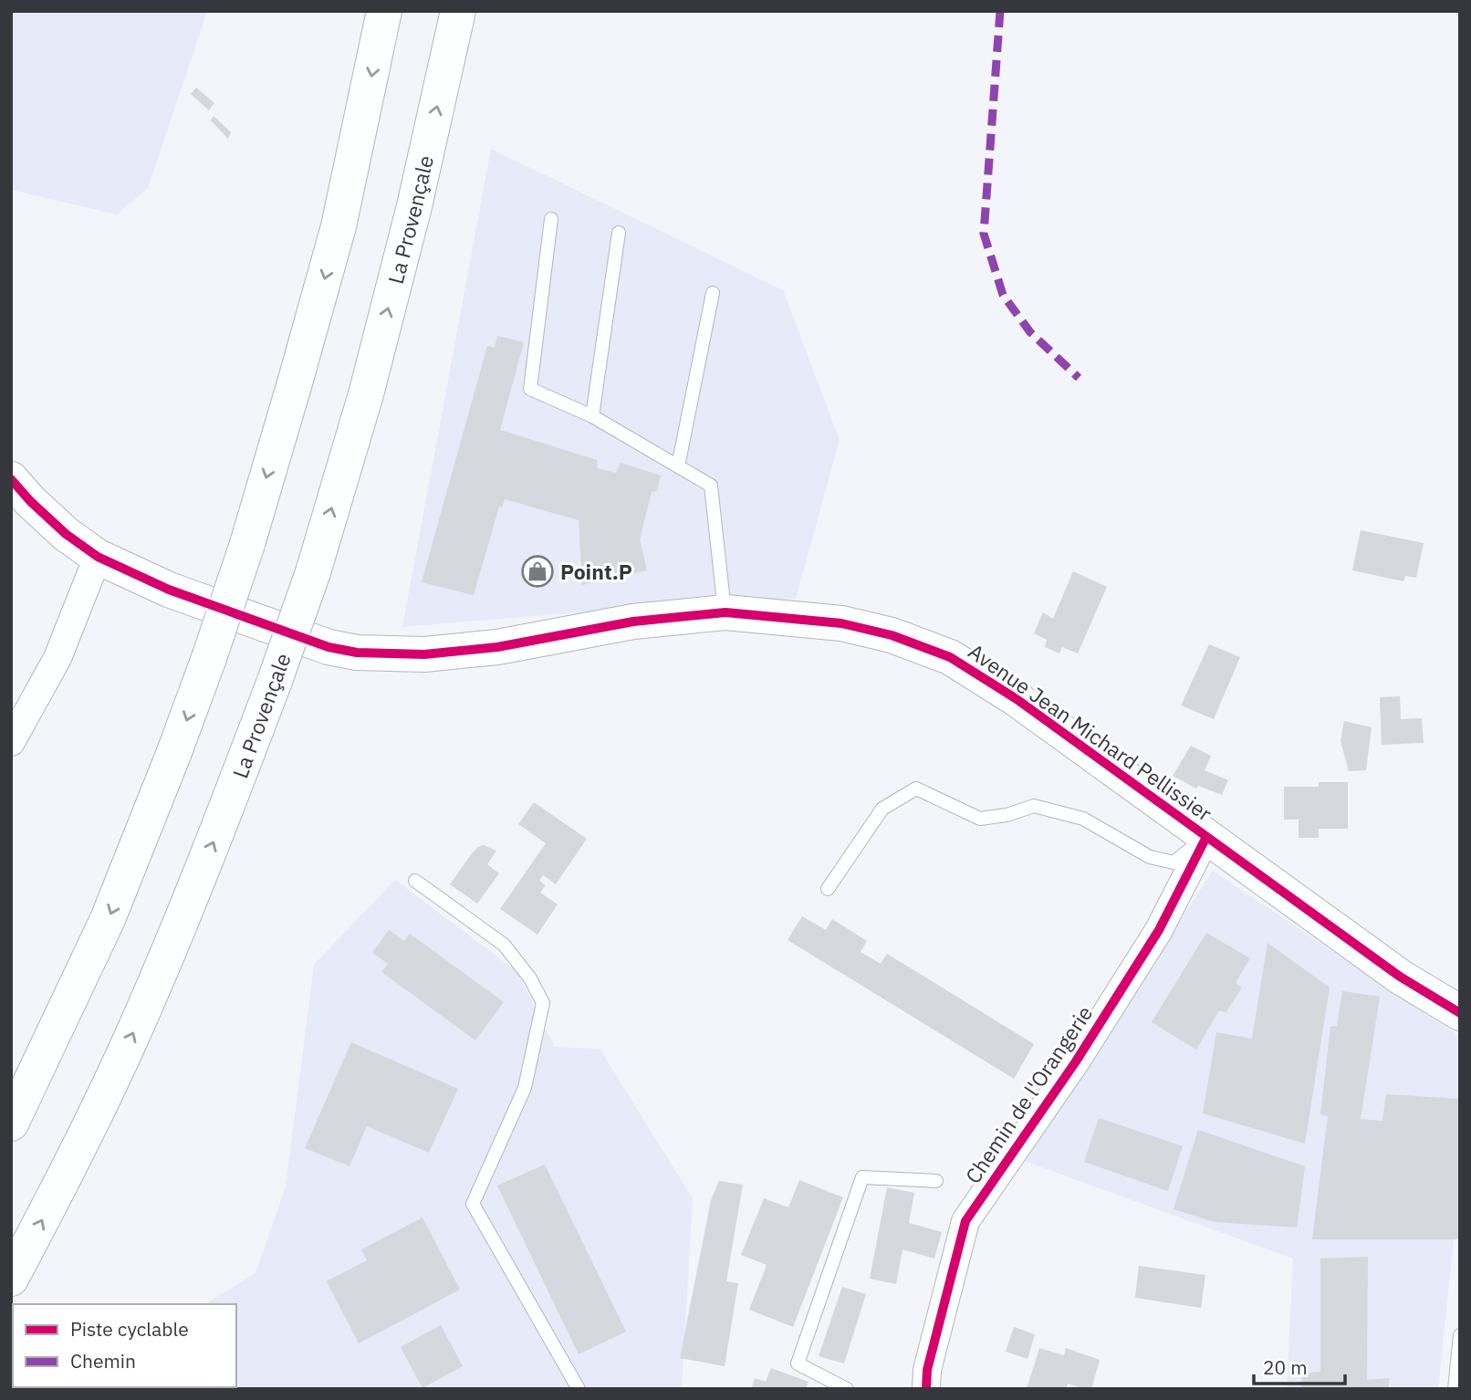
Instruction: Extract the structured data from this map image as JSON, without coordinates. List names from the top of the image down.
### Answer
{
  "streets": {
    "main road": ["La Provençale", "Avenue Jean Michard Pellissier"],
    "street": ["Chemin de l'Orangerie"]
  },
  "crossings": [
    ["Avenue Jean Michard Pellissier", "Chemin de l'Orangerie"]
  ],
  "places": {
    "shop": ["Point.P"]
  },
  "legend": ["Piste cyclable", "Chemin"],
  "scale_bar": "20 m"
}
